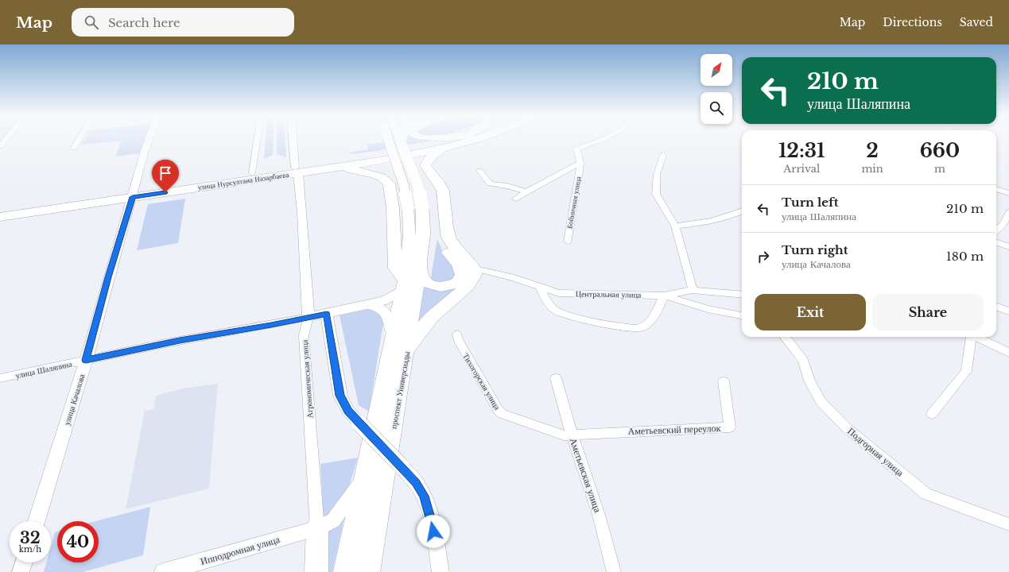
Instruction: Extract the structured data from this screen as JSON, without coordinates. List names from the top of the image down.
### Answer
{
  "streets": {
    "main road": ["улица Нурсултана Назарбаева", "проспект Универсиады"],
    "street": [
      "Бойничная улица",
      "Центральная улица",
      "улица Шаляпина",
      "Агрономическая улица",
      "Тихогорская улица",
      "улица Качалова",
      "Аметьевский переулок",
      "Подгорная улица",
      "Аметьевская улица",
      "Ипподромная улица"
    ]
  },
  "crossings": [
    ["улица Нурсултана Назарбаева", "Агрономическая улица"],
    ["улица Нурсултана Назарбаева", "улица Качалова"],
    ["улица Шаляпина", "Агрономическая улица"],
    ["улица Шаляпина", "проспект Универсиады"],
    ["улица Шаляпина", "улица Качалова"],
    ["Агрономическая улица", "Ипподромная улица"],
    ["Тихогорская улица", "Аметьевский переулок"],
    ["Тихогорская улица", "Аметьевская улица"],
    ["проспект Универсиады", "Ипподромная улица"],
    ["Аметьевский переулок", "Аметьевская улица"]
  ],
  "north": "top right",
  "page": {
    "header": "Map",
    "search": "Search here",
    "nav": ["Map", "Directions", "Saved"],
    "turn": ["210 m", "улица Шаляпина"],
    "eta": [
      "12:31",
      "Arrival",
      "2",
      "min",
      "660",
      "m"
    ],
    "list": [
      {
        "name": "Turn left",
        "note": "улица Шаляпина",
        "value": "210 m"
      },
      {
        "name": "Turn right",
        "note": "улица Качалова",
        "value": "180 m"
      }
    ],
    "buttons": ["Exit", "Share"],
    "speed": "32 km/h",
    "limit": "40"
  }
}
